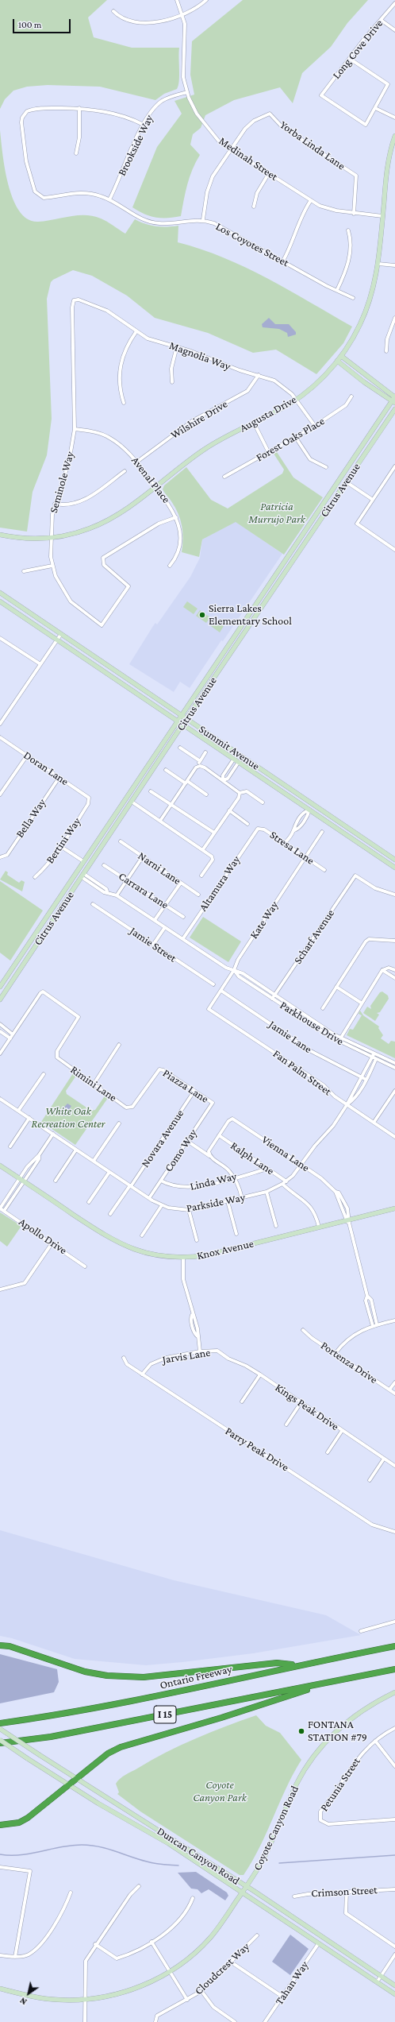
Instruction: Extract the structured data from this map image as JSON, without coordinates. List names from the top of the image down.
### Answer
{
  "streets": {
    "highway": ["Ontario Freeway", "I 15"],
    "main road": [
      "Augusta Drive",
      "Citrus Avenue",
      "Summit Avenue",
      "Knox Avenue",
      "Coyote Canyon Road",
      "Duncan Canyon Road"
    ],
    "street": [
      "Long Cove Drive",
      "Brookside Way",
      "Yorba Linda Lane",
      "Medinah Street",
      "Los Coyotes Street",
      "Magnolia Way",
      "Wilshire Drive",
      "Forest Oaks Place",
      "Avenal Place",
      "Seminole Way",
      "Doran Lane",
      "Bella Way",
      "Bertini Way",
      "Stresa Lane",
      "Narni Lane",
      "Altamura Way",
      "Carrara Lane",
      "Kate Way",
      "Scharf Avenue",
      "Jamie Street",
      "Parkhouse Drive",
      "Jamie Lane",
      "Fan Palm Street",
      "Rimini Lane",
      "Piazza Lane",
      "Novara Avenue",
      "Como Way",
      "Vienna Lane",
      "Ralph Lane",
      "Linda Way",
      "Parkside Way",
      "Apollo Drive",
      "Jarvis Lane",
      "Portenza Drive",
      "Kings Peak Drive",
      "Parry Peak Drive",
      "Petunia Street",
      "Crimson Street",
      "Cloudcrest Way",
      "Tahan Way"
    ]
  },
  "crossings": [
    ["Brookside Way", "Medinah Street"],
    ["Brookside Way", "Los Coyotes Street"],
    ["Yorba Linda Lane", "Medinah Street"],
    ["Medinah Street", "Augusta Drive"],
    ["Magnolia Way", "Augusta Drive"],
    ["Magnolia Way", "Wilshire Drive"],
    ["Magnolia Way", "Forest Oaks Place"],
    ["Magnolia Way", "Seminole Way"],
    ["Augusta Drive", "Avenal Place"],
    ["Augusta Drive", "Seminole Way"],
    ["Wilshire Drive", "Avenal Place"],
    ["Avenal Place", "Seminole Way"],
    ["Citrus Avenue", "Summit Avenue"],
    ["Citrus Avenue", "Parkhouse Drive"],
    ["Doran Lane", "Bella Way"],
    ["Doran Lane", "Bertini Way"],
    ["Stresa Lane", "Altamura Way"],
    ["Stresa Lane", "Kate Way"],
    ["Altamura Way", "Parkhouse Drive"],
    ["Kate Way", "Parkhouse Drive"],
    ["Kate Way", "Jamie Lane"],
    ["Kate Way", "Fan Palm Street"],
    ["Scharf Avenue", "Parkhouse Drive"],
    ["Parkhouse Drive", "Parkside Way"],
    ["Jamie Lane", "Parkside Way"],
    ["Fan Palm Street", "Parkside Way"],
    ["Rimini Lane", "Piazza Lane"],
    ["Piazza Lane", "Novara Avenue"],
    ["Piazza Lane", "Como Way"],
    ["Novara Avenue", "Parkside Way"],
    ["Como Way", "Linda Way"],
    ["Como Way", "Parkside Way"],
    ["Vienna Lane", "Ralph Lane"],
    ["Vienna Lane", "Parkside Way"],
    ["Vienna Lane", "Knox Avenue"],
    ["Ralph Lane", "Linda Way"],
    ["Ralph Lane", "Parkside Way"],
    ["Ralph Lane", "Knox Avenue"],
    ["Jarvis Lane", "Kings Peak Drive"],
    ["Jarvis Lane", "Parry Peak Drive"],
    ["Coyote Canyon Road", "Duncan Canyon Road"],
    ["Duncan Canyon Road", "Tahan Way"]
  ],
  "parks": ["Patricia Murrujo Park", "White Oak Recreation Center", "Coyote Canyon Park"],
  "places": ["Sierra Lakes Elementary School", "FONTANA STATION #79"],
  "scale_bar": "100 m",
  "north": "bottom left"
}
